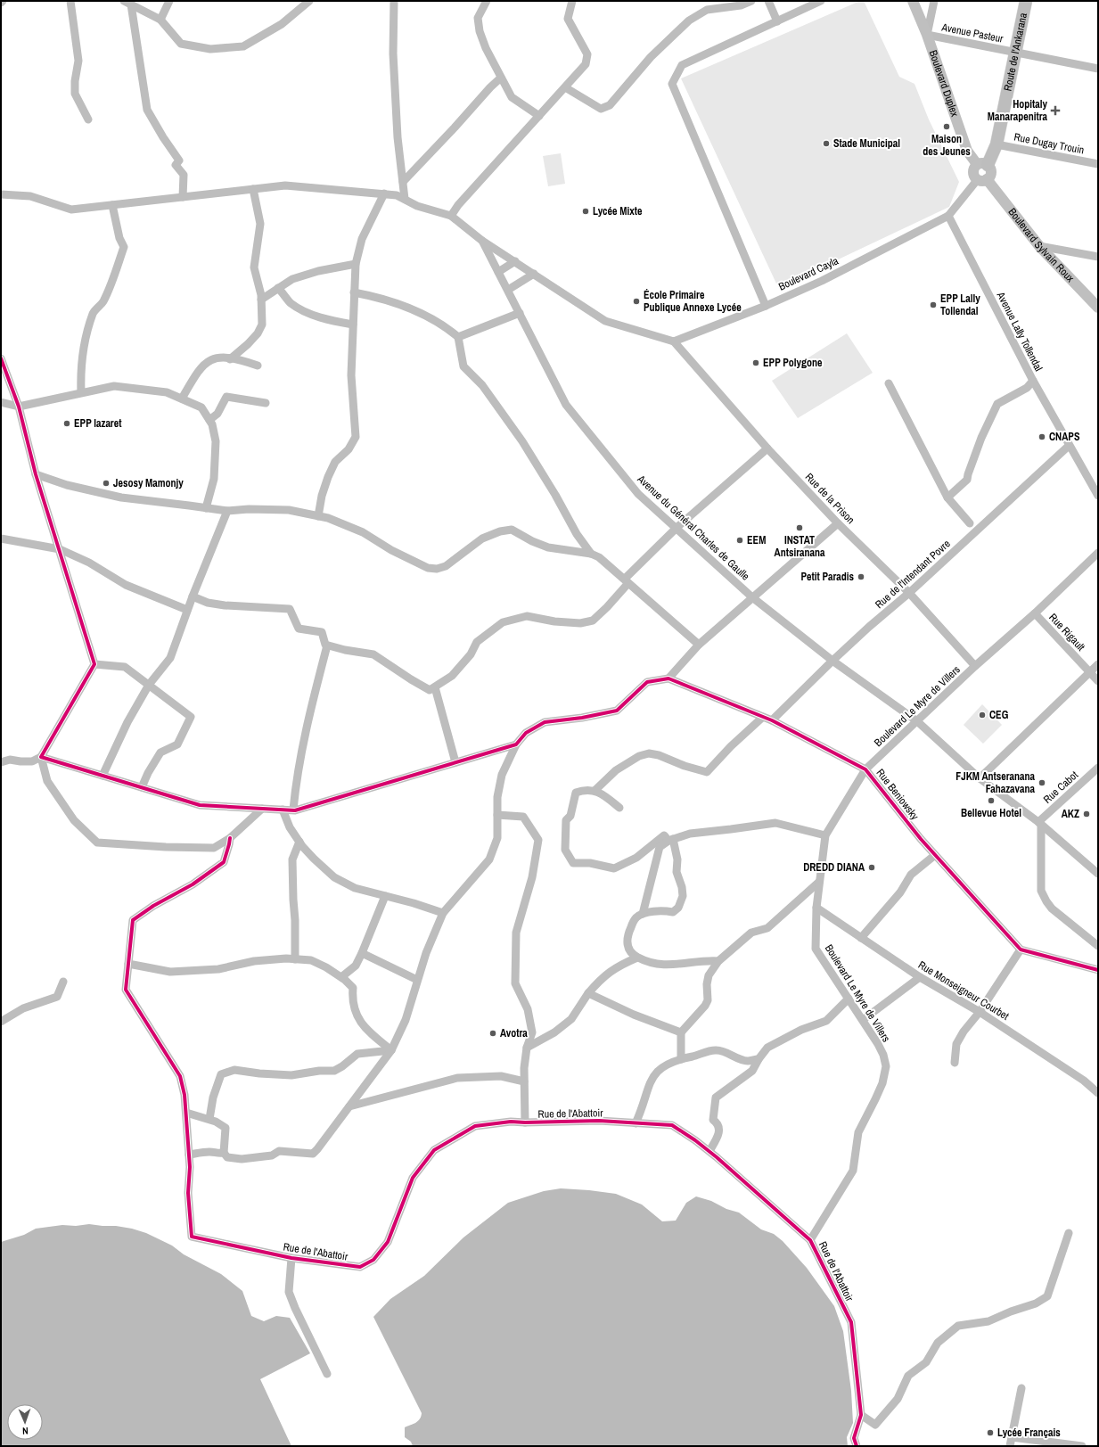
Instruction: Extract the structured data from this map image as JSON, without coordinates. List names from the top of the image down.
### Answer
{
  "streets": {
    "main road": ["Route de l'Ankarana", "Boulevard Duplex", "Boulevard Sylvain Roux"],
    "street": [
      "Avenue Pasteur",
      "Rue Dugay Trouin",
      "Boulevard Cayla",
      "Avenue Lally Tollendal",
      "Rue de la Prison",
      "Avenue du Général Charles de Gaulle",
      "Rue de l'Intendant Povre",
      "Rue Rigault",
      "Boulevard Le Myre de Villers",
      "Rue Cabot",
      "Rue Beniowsky",
      "Rue Monseigneur Courbet",
      "Rue de l'Abattoir"
    ]
  },
  "crossings": [
    ["Avenue Pasteur", "Route de l'Ankarana"],
    ["Avenue Pasteur", "Boulevard Duplex"],
    ["Route de l'Ankarana", "Boulevard Duplex"],
    ["Route de l'Ankarana", "Rue Dugay Trouin"],
    ["Route de l'Ankarana", "Boulevard Sylvain Roux"],
    ["Boulevard Cayla", "Avenue Lally Tollendal"],
    ["Boulevard Cayla", "Rue de la Prison"],
    ["Avenue Lally Tollendal", "Rue de l'Intendant Povre"],
    ["Rue de la Prison", "Rue de l'Intendant Povre"],
    ["Rue de la Prison", "Boulevard Le Myre de Villers"],
    ["Avenue du Général Charles de Gaulle", "Rue de l'Intendant Povre"],
    ["Avenue du Général Charles de Gaulle", "Boulevard Le Myre de Villers"],
    ["Avenue du Général Charles de Gaulle", "Rue Cabot"],
    ["Rue de l'Intendant Povre", "Rue Beniowsky"],
    ["Rue Rigault", "Boulevard Le Myre de Villers"],
    ["Boulevard Le Myre de Villers", "Rue Beniowsky"],
    ["Boulevard Le Myre de Villers", "Rue Monseigneur Courbet"],
    ["Boulevard Le Myre de Villers", "Rue de l'Abattoir"]
  ],
  "places": {
    "health": ["Hopitaly Manarapenitra"],
    "other": [
      "Maison des Jeunes",
      "Stade Municipal",
      "Lycée Mixte",
      "École Primaire Publique Annexe Lycée",
      "EPP Lally Tollendal",
      "EPP Polygone",
      "EPP lazaret",
      "CNAPS",
      "Jesosy Mamonjy",
      "INSTAT Antsiranana",
      "EEM",
      "Petit Paradis",
      "CEG",
      "FJKM Antseranana Fahazavana",
      "Bellevue Hotel",
      "AKZ",
      "DREDD DIANA",
      "Avotra",
      "Lycée Français"
    ]
  },
  "north": "bottom"
}
